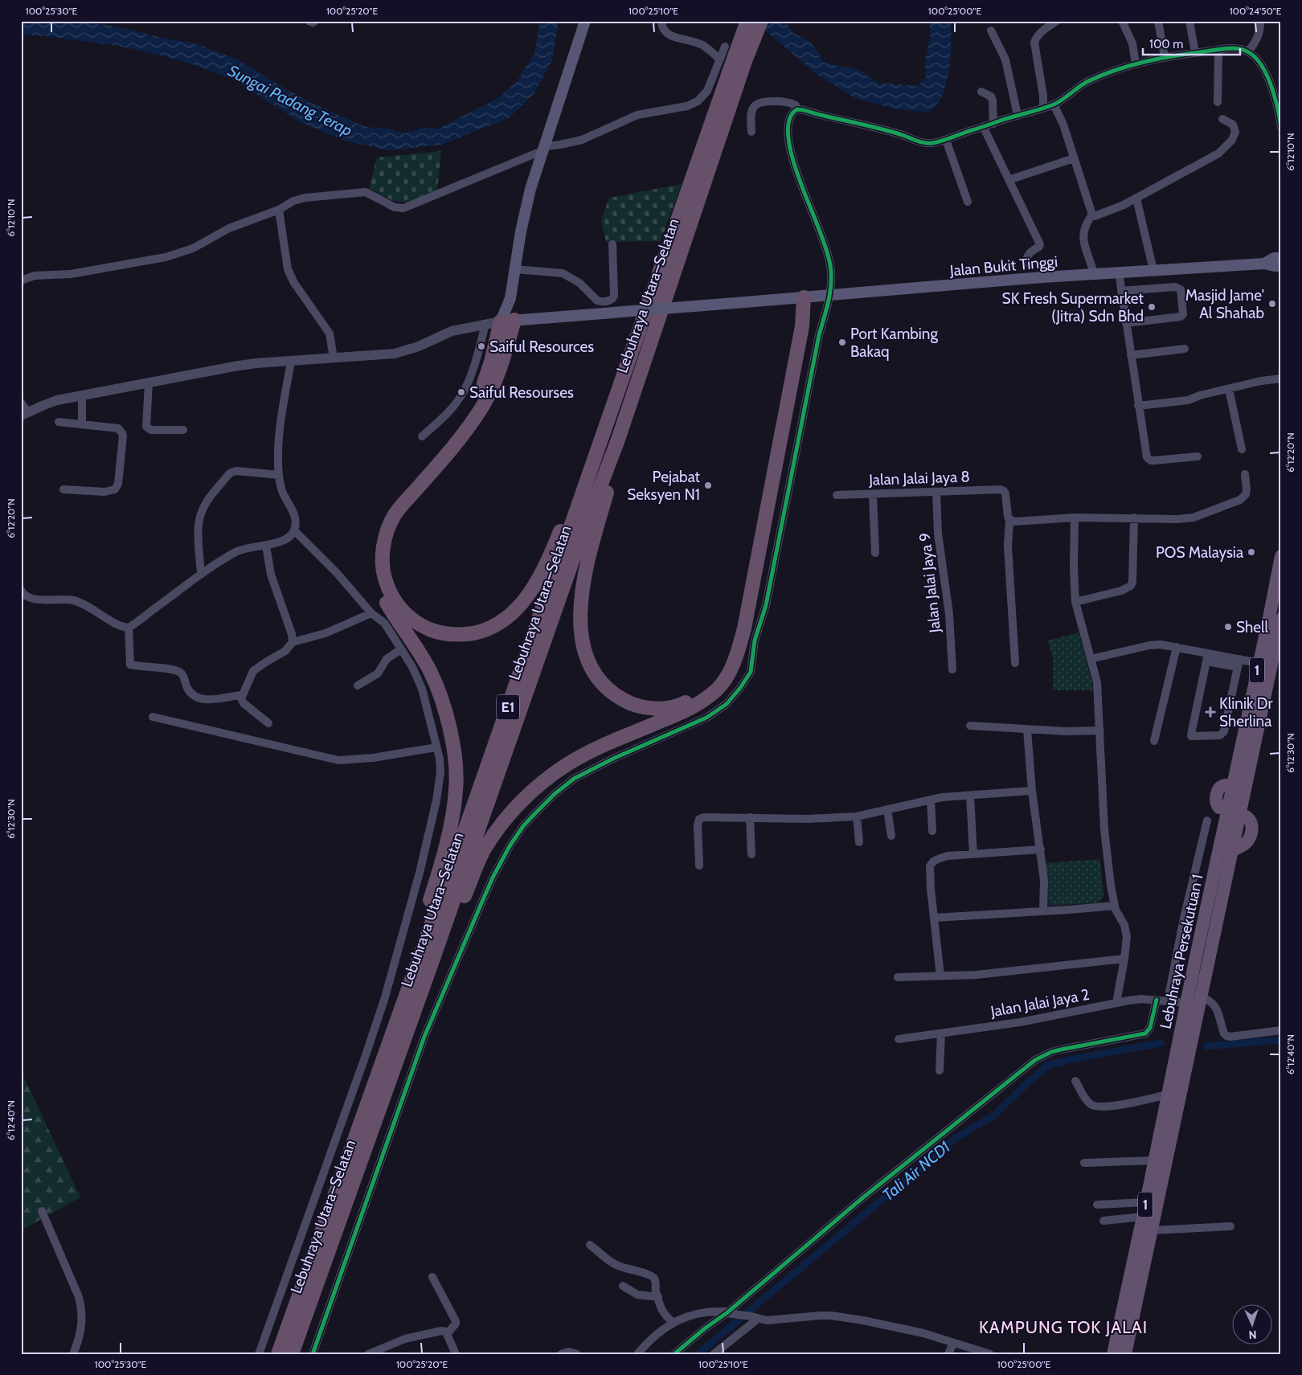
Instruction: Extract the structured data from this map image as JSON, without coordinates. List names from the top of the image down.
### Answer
{
  "streets": {
    "highway": [
      "Lebuhraya Utara–Selatan",
      "1",
      "E1",
      "Lebuhraya Persekutuan 1"
    ],
    "main road": ["Jalan Bukit Tinggi"],
    "street": ["Jalan Jalai Jaya 8", "Jalan Jalai Jaya 9", "Jalan Jalai Jaya 2"]
  },
  "crossings": [
    ["Jalan Jalai Jaya 8", "Jalan Jalai Jaya 9"],
    ["Lebuhraya Persekutuan 1", "Jalan Jalai Jaya 2"]
  ],
  "districts": ["KAMPUNG TOK JALAI"],
  "water": ["Sungai Padang Terap", "Tali Air NCD1"],
  "places": {
    "other": [
      "Masjid Jame' Al Shahab",
      "SK Fresh Supermarket (Jitra) Sdn Bhd",
      "Port Kambing Bakaq",
      "Saiful Resources",
      "Saiful Resourses",
      "Pejabat Seksyen N1",
      "POS Malaysia",
      "Shell"
    ],
    "health": ["Klinik Dr Sherlina"]
  },
  "scale_bar": "100 m",
  "north": "bottom",
  "coordinates": [
    "100°25'30\"E",
    "100°25'20\"E",
    "100°25'10\"E",
    "100°25'00\"E",
    "100°24'50\"E",
    "6°12'10\"N",
    "6°12'20\"N",
    "6°12'30\"N",
    "6°12'40\"N"
  ]
}
